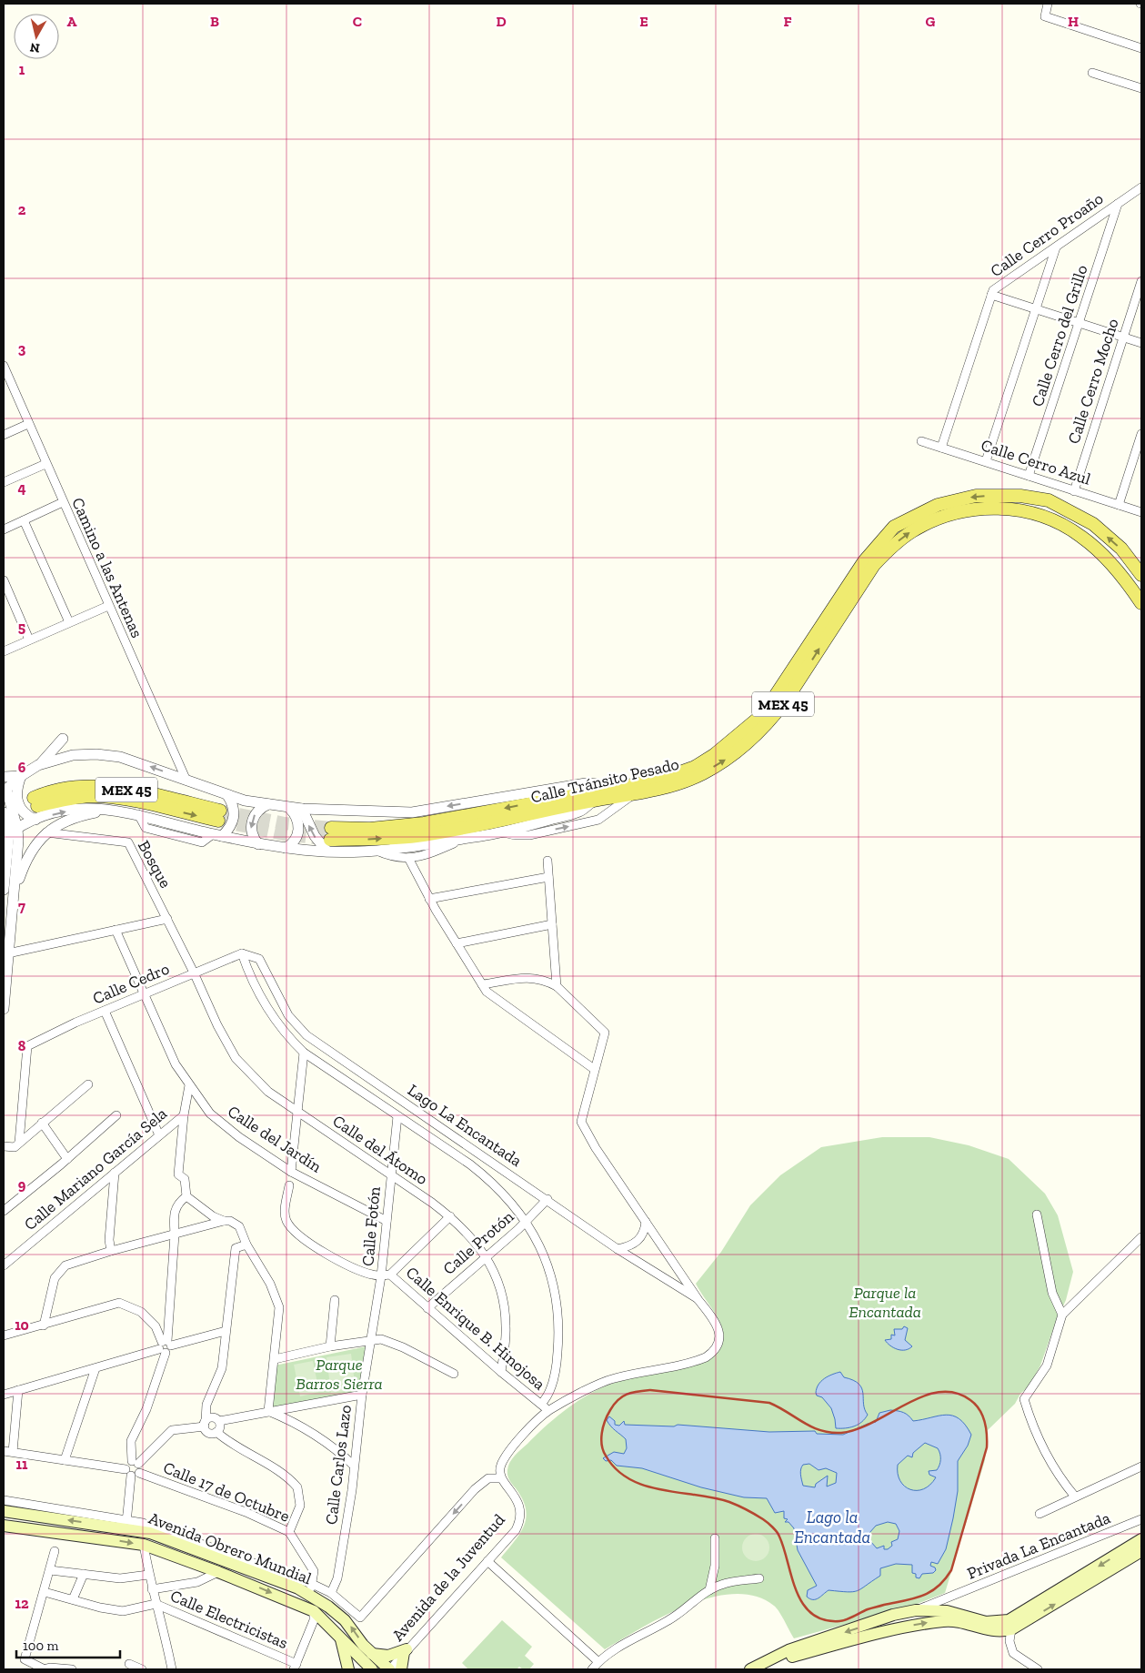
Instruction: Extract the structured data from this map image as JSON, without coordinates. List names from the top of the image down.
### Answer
{
  "streets": {
    "main road": ["MEX 45", "Calle Tránsito Pesado", "Avenida Obrero Mundial"],
    "street": [
      "Calle Cerro Proaño",
      "Calle Cerro del Grillo",
      "Calle Cerro Mocho",
      "Calle Cerro Azul",
      "Camino a las Antenas",
      "Bosque",
      "Calle Cedro",
      "Lago La Encantada",
      "Calle del Jardín",
      "Calle del Átomo",
      "Calle Mariano García Sela",
      "Calle Fotón",
      "Calle Protón",
      "Calle Enrique B. Hinojosa",
      "Calle Carlos Lazo",
      "Calle 17 de Octubre",
      "Privada La Encantada",
      "Avenida de la Juventud",
      "Calle Electricistas"
    ]
  },
  "crossings": [
    ["Calle Cerro Proaño", "Calle Cerro del Grillo"],
    ["Calle Cerro Proaño", "Calle Cerro Azul"],
    ["Calle Cerro del Grillo", "Calle Cerro Azul"],
    ["Calle Cerro Mocho", "Calle Cerro Azul"],
    ["Bosque", "Calle Cedro"],
    ["Bosque", "Calle del Átomo"],
    ["Calle Cedro", "Lago La Encantada"],
    ["Calle Cedro", "Calle del Jardín"],
    ["Calle Cedro", "Calle del Átomo"],
    ["Lago La Encantada", "Calle Protón"],
    ["Calle del Jardín", "Calle Mariano García Sela"],
    ["Calle del Jardín", "Calle Fotón"],
    ["Calle del Átomo", "Calle Fotón"],
    ["Calle del Átomo", "Calle Protón"],
    ["Calle del Átomo", "Calle Enrique B. Hinojosa"],
    ["Calle Fotón", "Calle Enrique B. Hinojosa"],
    ["Calle Fotón", "Calle Carlos Lazo"],
    ["Calle Protón", "Calle Enrique B. Hinojosa"],
    ["Calle 17 de Octubre", "Avenida Obrero Mundial"]
  ],
  "water": ["Lago la Encantada"],
  "parks": ["Parque la Encantada", "Parque Barros Sierra"],
  "scale_bar": "100 m",
  "north": "bottom",
  "grid": {
    "columns": [
      "A",
      "B",
      "C",
      "D",
      "E",
      "F",
      "G",
      "H"
    ],
    "rows": [
      "1",
      "2",
      "3",
      "4",
      "5",
      "6",
      "7",
      "8",
      "9",
      "10",
      "11",
      "12"
    ]
  }
}
